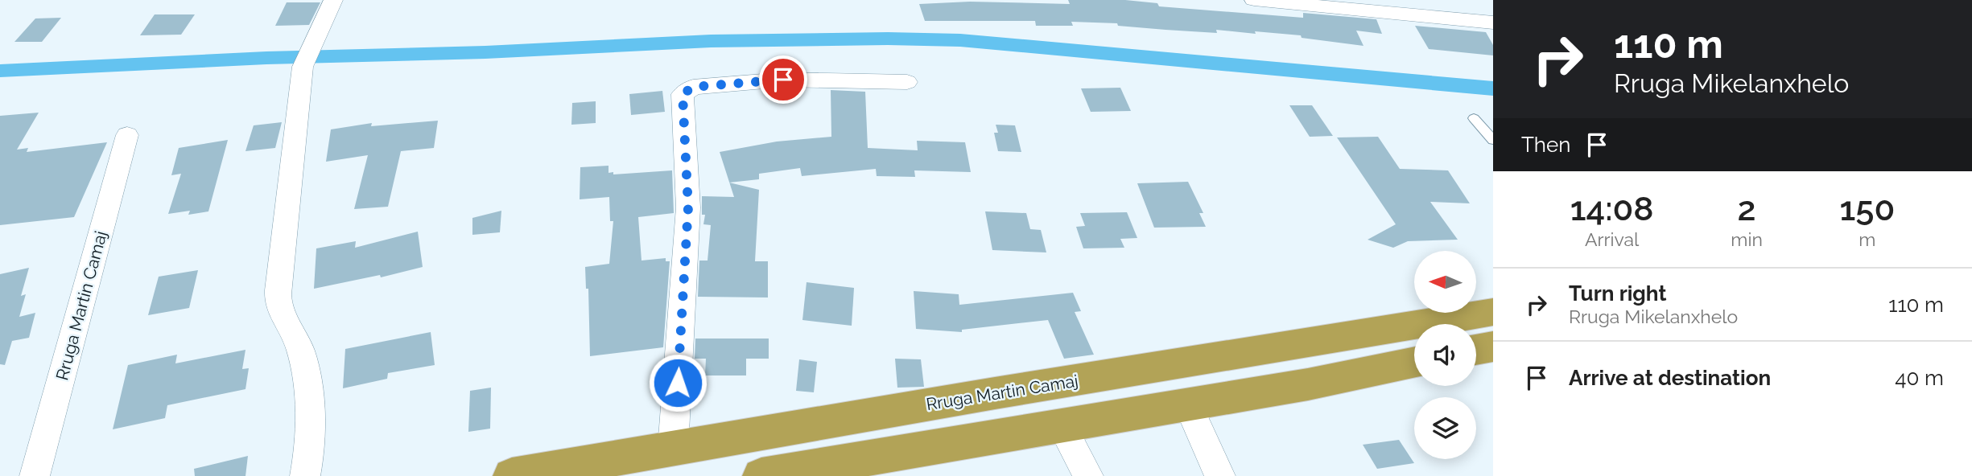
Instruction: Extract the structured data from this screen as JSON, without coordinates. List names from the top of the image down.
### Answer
{
  "streets": {
    "highway": ["Rruga Martin Camaj"]
  },
  "north": "left",
  "page": {
    "turn": ["110 m", "Rruga Mikelanxhelo"],
    "then": "Then",
    "eta": [
      "14:08",
      "Arrival",
      "2",
      "min",
      "150",
      "m"
    ],
    "list": [
      {
        "name": "Turn right",
        "note": "Rruga Mikelanxhelo",
        "value": "110 m"
      },
      {
        "name": "Arrive at destination",
        "value": "40 m"
      }
    ]
  }
}
